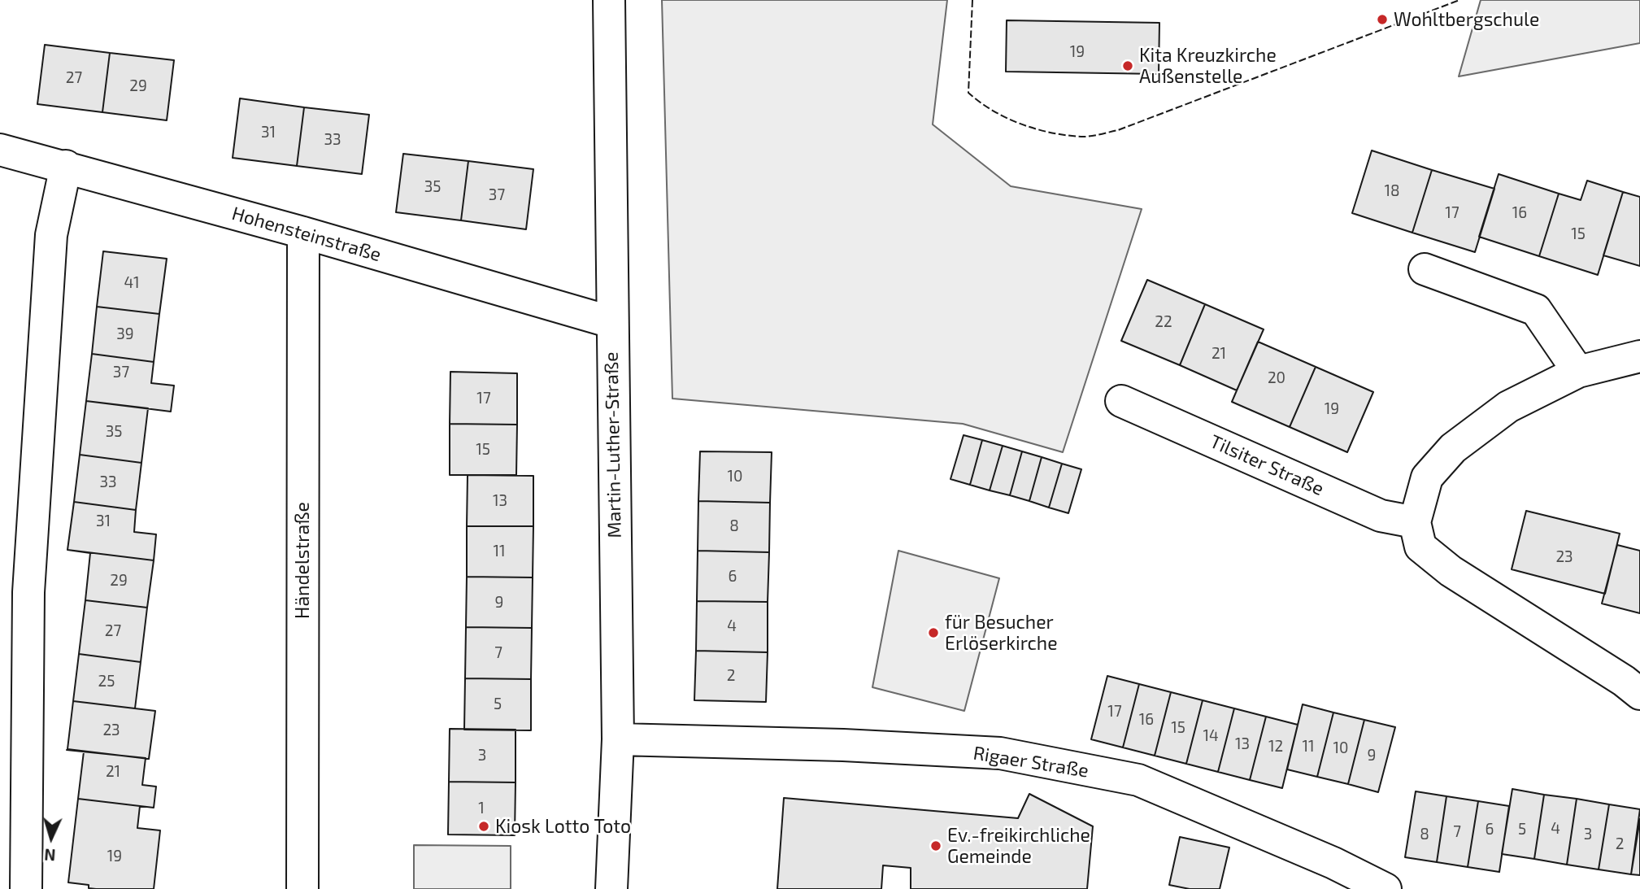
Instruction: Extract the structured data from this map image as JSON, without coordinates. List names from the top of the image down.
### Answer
{
  "streets": {
    "street": [
      "Hohensteinstraße",
      "Martin-Luther-Straße",
      "Tilsiter Straße",
      "Händelstraße",
      "Rigaer Straße"
    ]
  },
  "crossings": [
    ["Hohensteinstraße", "Martin-Luther-Straße"],
    ["Hohensteinstraße", "Händelstraße"],
    ["Martin-Luther-Straße", "Rigaer Straße"]
  ],
  "places": [
    "Wohltbergschule",
    "Kita Kreuzkirche Außenstelle",
    "für Besucher Erlöserkirche",
    "Kiosk Lotto Toto",
    "Ev.-freikirchliche Gemeinde"
  ],
  "house_numbers": [
    "19",
    "27",
    "29",
    "31",
    "33",
    "35",
    "18",
    "37",
    "17",
    "16",
    "15",
    "41",
    "22",
    "39",
    "21",
    "37",
    "20",
    "17",
    "19",
    "35",
    "15",
    "10",
    "33",
    "13",
    "31",
    "8",
    "11",
    "23",
    "6",
    "29",
    "9",
    "4",
    "27",
    "7",
    "2",
    "25",
    "5",
    "17",
    "16",
    "15",
    "23",
    "14",
    "13",
    "12",
    "11",
    "10",
    "3",
    "9",
    "21",
    "1",
    "4",
    "6",
    "5",
    "7",
    "8",
    "3",
    "2",
    "19"
  ],
  "north": "bottom"
}
